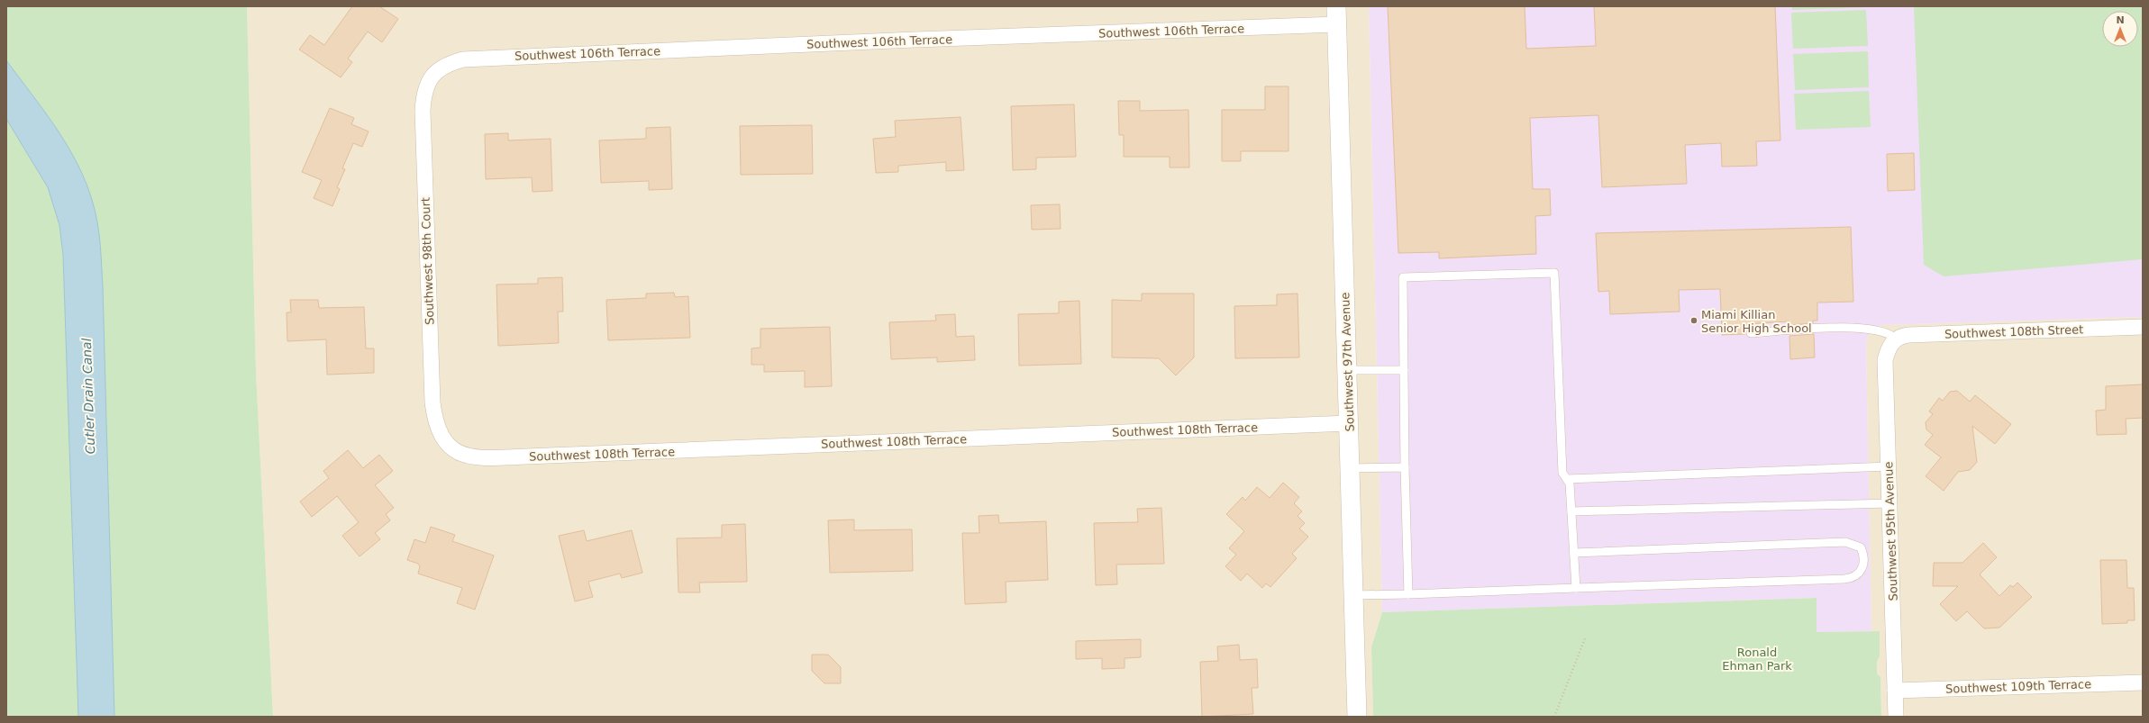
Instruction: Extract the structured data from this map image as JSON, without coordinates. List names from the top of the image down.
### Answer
{
  "streets": {
    "street": [
      "Southwest 106th Terrace",
      "Southwest 98th Court",
      "Southwest 108th Street",
      "Southwest 97th Avenue",
      "Southwest 108th Terrace",
      "Southwest 95th Avenue",
      "Southwest 109th Terrace"
    ]
  },
  "crossings": [
    ["Southwest 106th Terrace", "Southwest 98th Court"],
    ["Southwest 106th Terrace", "Southwest 97th Avenue"],
    ["Southwest 98th Court", "Southwest 108th Terrace"],
    ["Southwest 108th Street", "Southwest 95th Avenue"],
    ["Southwest 97th Avenue", "Southwest 108th Terrace"],
    ["Southwest 95th Avenue", "Southwest 109th Terrace"]
  ],
  "water": ["Cutler Drain Canal"],
  "parks": ["Ronald Ehman Park"],
  "places": ["Miami Killian Senior High School"],
  "north": "top"
}
